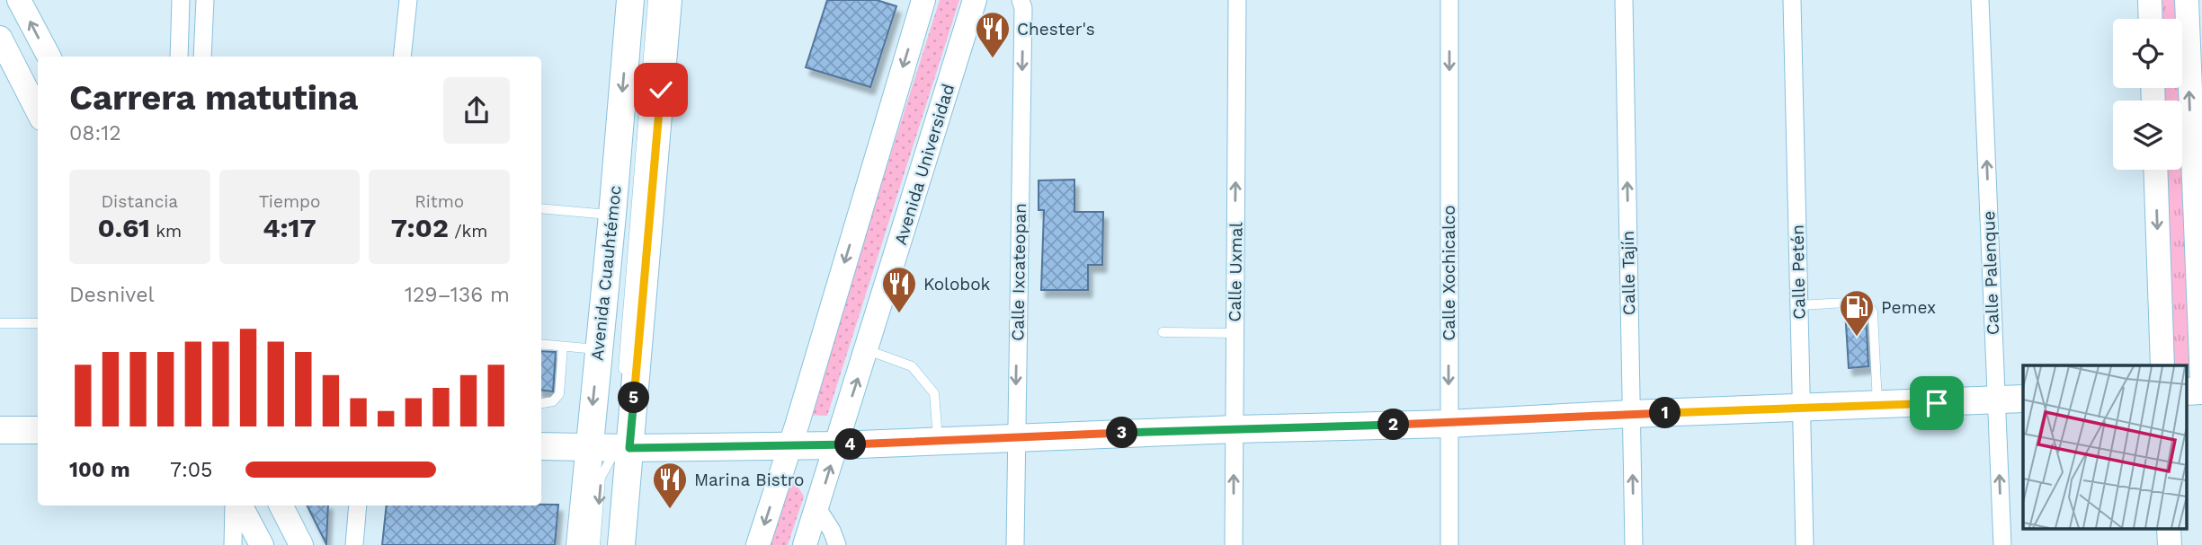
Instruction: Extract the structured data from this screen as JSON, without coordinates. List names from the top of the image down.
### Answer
{
  "streets": {
    "main road": ["Avenida Universidad", "Avenida Cuauhtémoc"],
    "street": [
      "Calle Ixcateopan",
      "Calle Uxmal",
      "Calle Petén",
      "Calle Xochicalco",
      "Calle Tajín",
      "Calle Palenque"
    ]
  },
  "one_way": [
    "Calle Ixcateopan",
    "Calle Uxmal",
    "Calle Xochicalco",
    "Calle Tajín",
    "Calle Palenque"
  ],
  "places": {
    "restaurant": ["Chester's", "Kolobok", "Marina Bistro"],
    "fuel station": ["Pemex"]
  },
  "page": {
    "heading": ["Carrera matutina", "08:12"],
    "stats": [
      ["Distancia", "0.61 km"],
      ["Tiempo", "4:17"],
      ["Ritmo", "7:02 /km"]
    ],
    "chart": ["Desnivel", "129–136 m"],
    "pins": [
      "5",
      "1",
      "2",
      "3",
      "4"
    ],
    "list": [
      {
        "name": "100 m",
        "note": "7:05"
      }
    ]
  }
}
